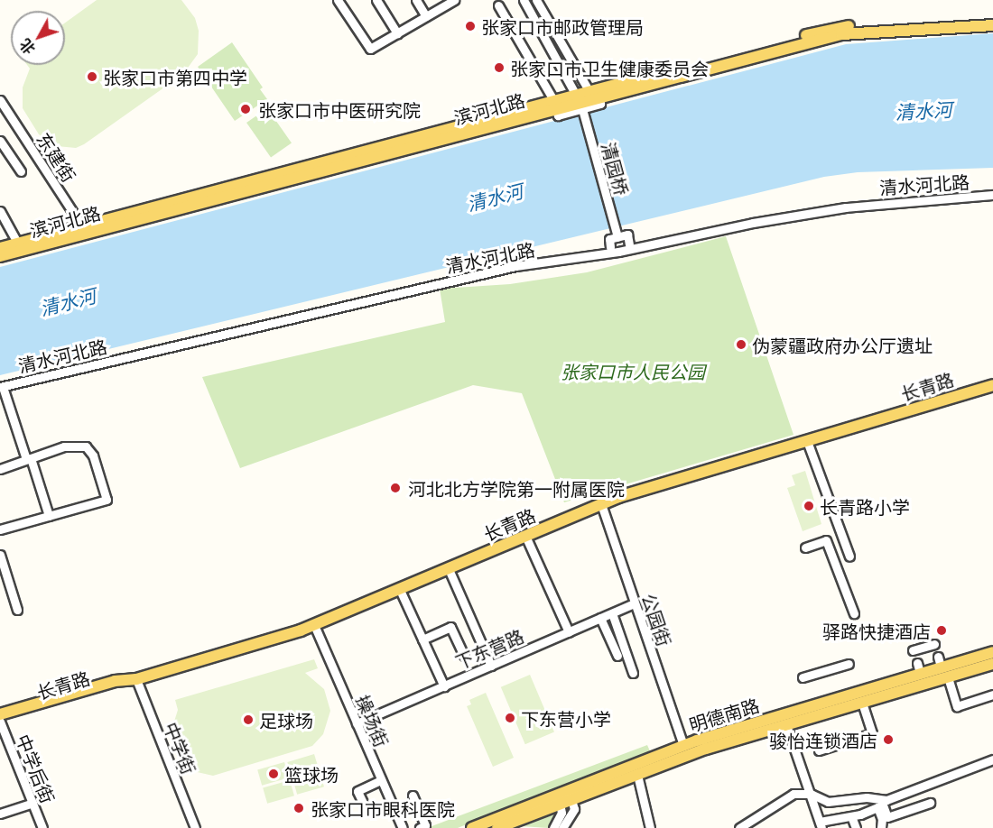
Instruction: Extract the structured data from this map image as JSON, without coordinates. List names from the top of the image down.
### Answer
{
  "streets": {
    "main road": ["滨河北路", "长青路", "明德南路"],
    "street": [
      "东建街",
      "清园桥",
      "清水河北路",
      "公园街",
      "下东营路",
      "操场街",
      "中学街",
      "中学后街"
    ]
  },
  "crossings": [
    ["滨河北路", "东建街"],
    ["滨河北路", "清园桥"],
    ["长青路", "公园街"],
    ["长青路", "操场街"],
    ["长青路", "中学街"],
    ["长青路", "中学后街"],
    ["公园街", "下东营路"],
    ["公园街", "明德南路"],
    ["下东营路", "操场街"]
  ],
  "water": ["清水河"],
  "parks": ["张家口市人民公园"],
  "places": [
    "张家口市邮政管理局",
    "张家口市卫生健康委员会",
    "张家口市第四中学",
    "张家口市中医研究院",
    "伪蒙疆政府办公厅遗址",
    "河北北方学院第一附属医院",
    "长青路小学",
    "驿路快捷酒店",
    "下东营小学",
    "足球场",
    "骏怡连锁酒店",
    "篮球场",
    "张家口市眼科医院"
  ],
  "north": "bottom left"
}
